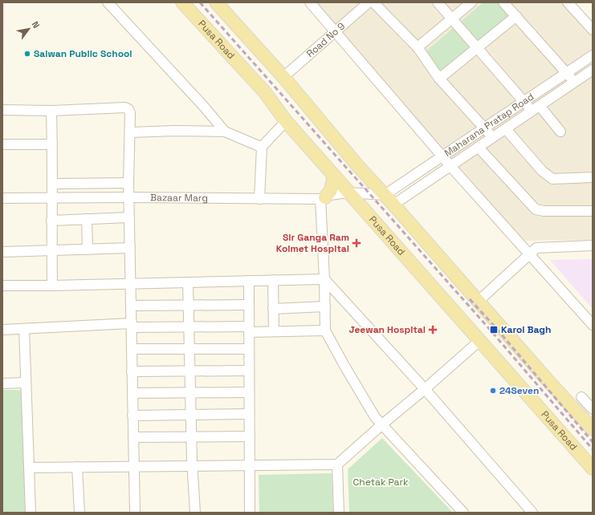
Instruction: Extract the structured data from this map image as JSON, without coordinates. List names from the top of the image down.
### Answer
{
  "streets": {
    "main road": ["Pusa Road"],
    "street": ["Road No 9", "Maharana Pratap Road", "Bazaar Marg"]
  },
  "crossings": [
    ["Pusa Road", "Bazaar Marg"],
    ["Maharana Pratap Road", "Bazaar Marg"]
  ],
  "parks": ["Chetak Park"],
  "places": {
    "other": ["Salwan Public School", "24Seven"],
    "health": ["Sir Ganga Ram Kolmet Hospital", "Jeewan Hospital"],
    "transit": ["Karol Bagh"]
  },
  "north": "top right"
}
